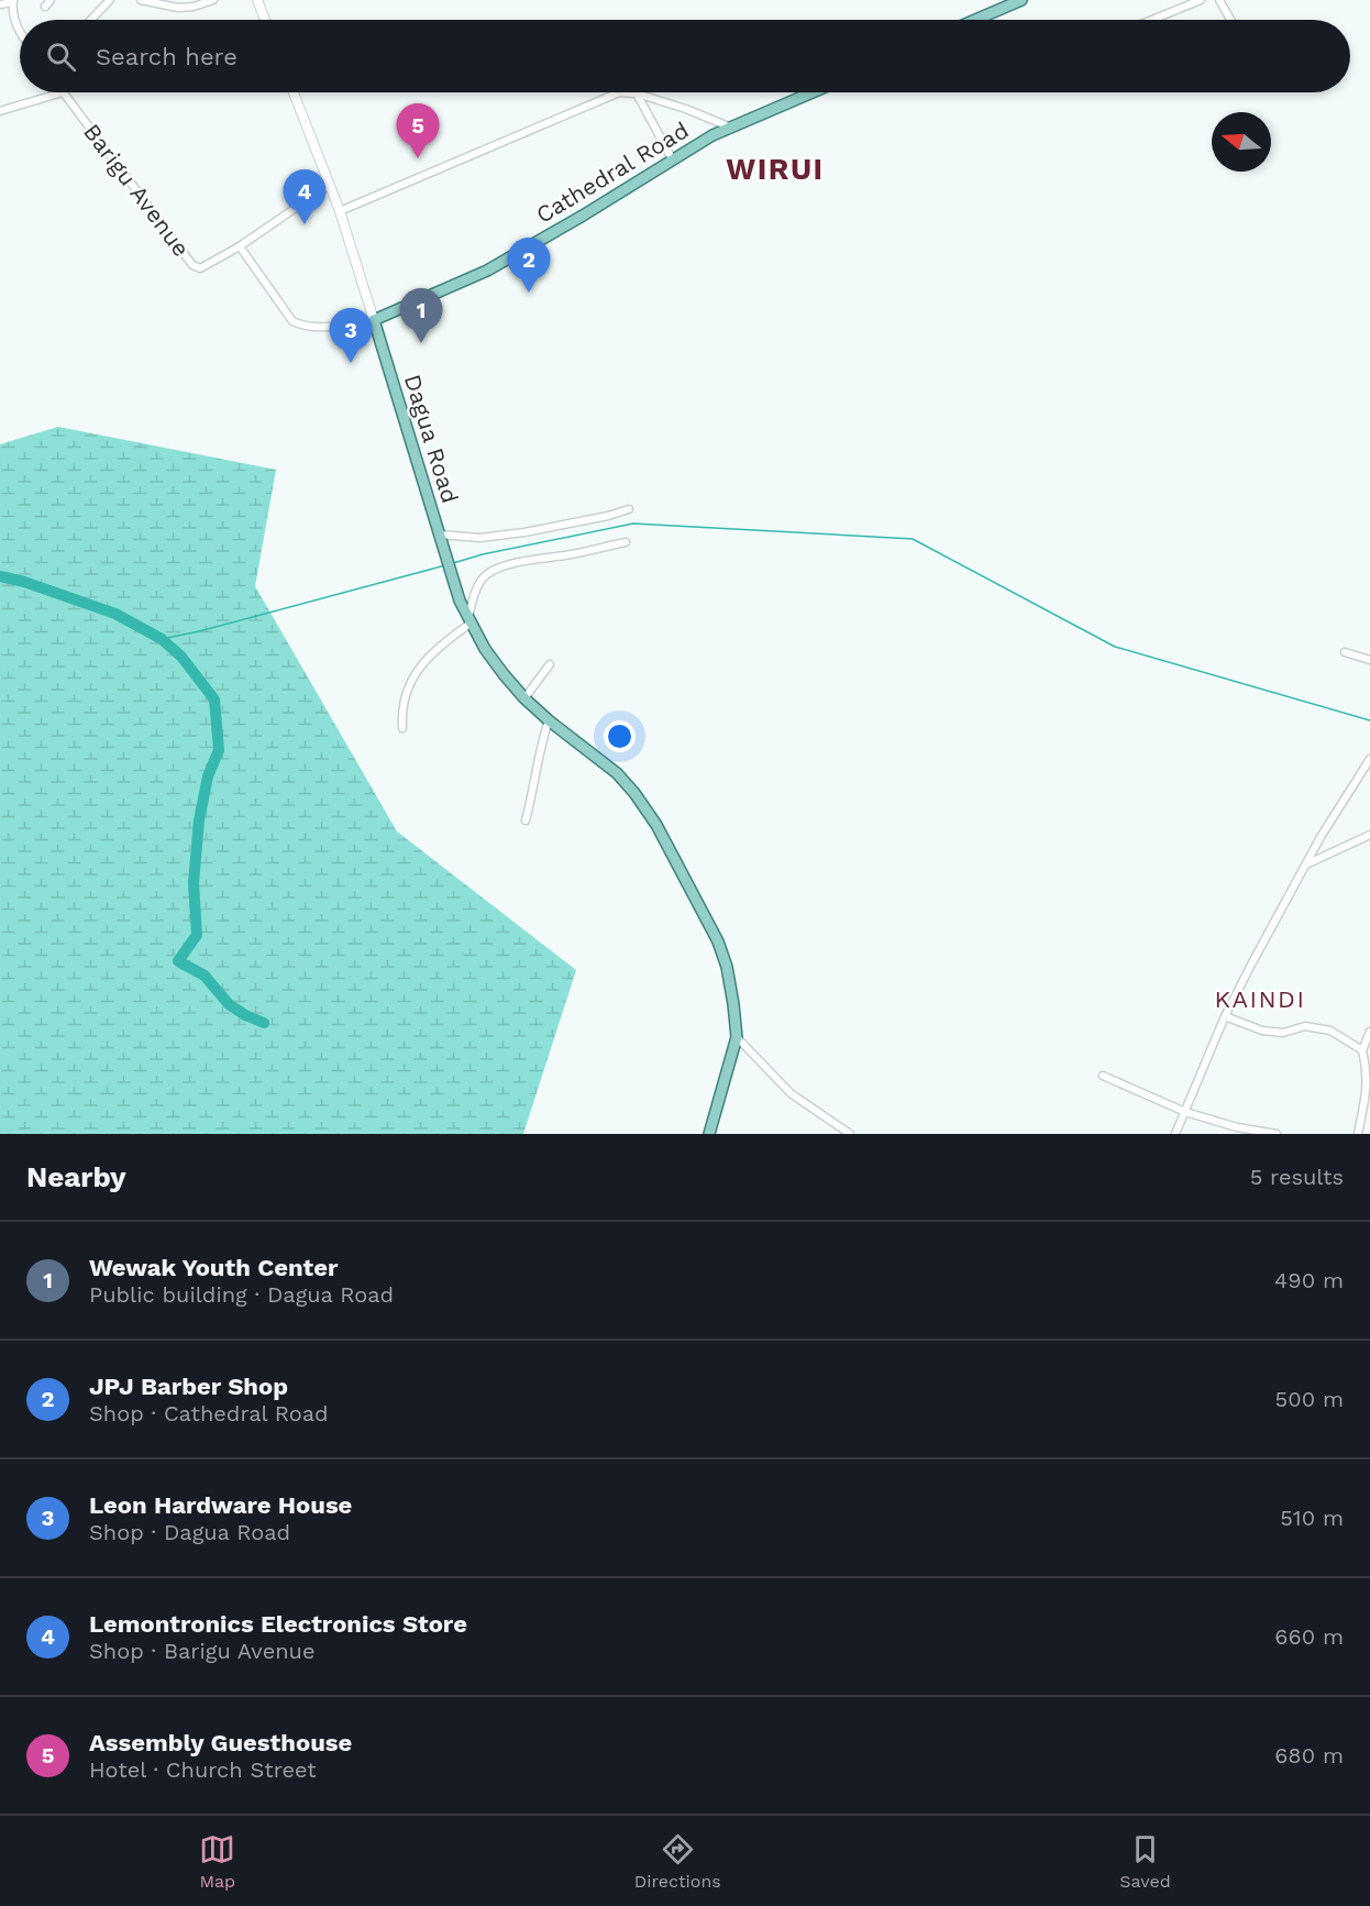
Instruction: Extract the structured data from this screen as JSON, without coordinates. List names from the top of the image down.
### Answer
{
  "streets": {
    "main road": ["Cathedral Road", "Dagua Road"],
    "street": ["Barigu Avenue"]
  },
  "crossings": [
    ["Cathedral Road", "Dagua Road"],
    ["Barigu Avenue", "Dagua Road"]
  ],
  "districts": ["WIRUI", "KAINDI"],
  "north": "left",
  "page": {
    "search": "Search here",
    "pins": [
      "5",
      "4",
      "2",
      "1",
      "3"
    ],
    "heading": ["Nearby", "5 results"],
    "list": [
      {
        "mark": "1",
        "name": "Wewak Youth Center",
        "note": "Public building · Dagua Road",
        "value": "490 m"
      },
      {
        "mark": "2",
        "name": "JPJ Barber Shop",
        "note": "Shop · Cathedral Road",
        "value": "500 m"
      },
      {
        "mark": "3",
        "name": "Leon Hardware House",
        "note": "Shop · Dagua Road",
        "value": "510 m"
      },
      {
        "mark": "4",
        "name": "Lemontronics Electronics Store",
        "note": "Shop · Barigu Avenue",
        "value": "660 m"
      },
      {
        "mark": "5",
        "name": "Assembly Guesthouse",
        "note": "Hotel · Church Street",
        "value": "680 m"
      }
    ],
    "nav": ["Map", "Directions", "Saved"]
  }
}
